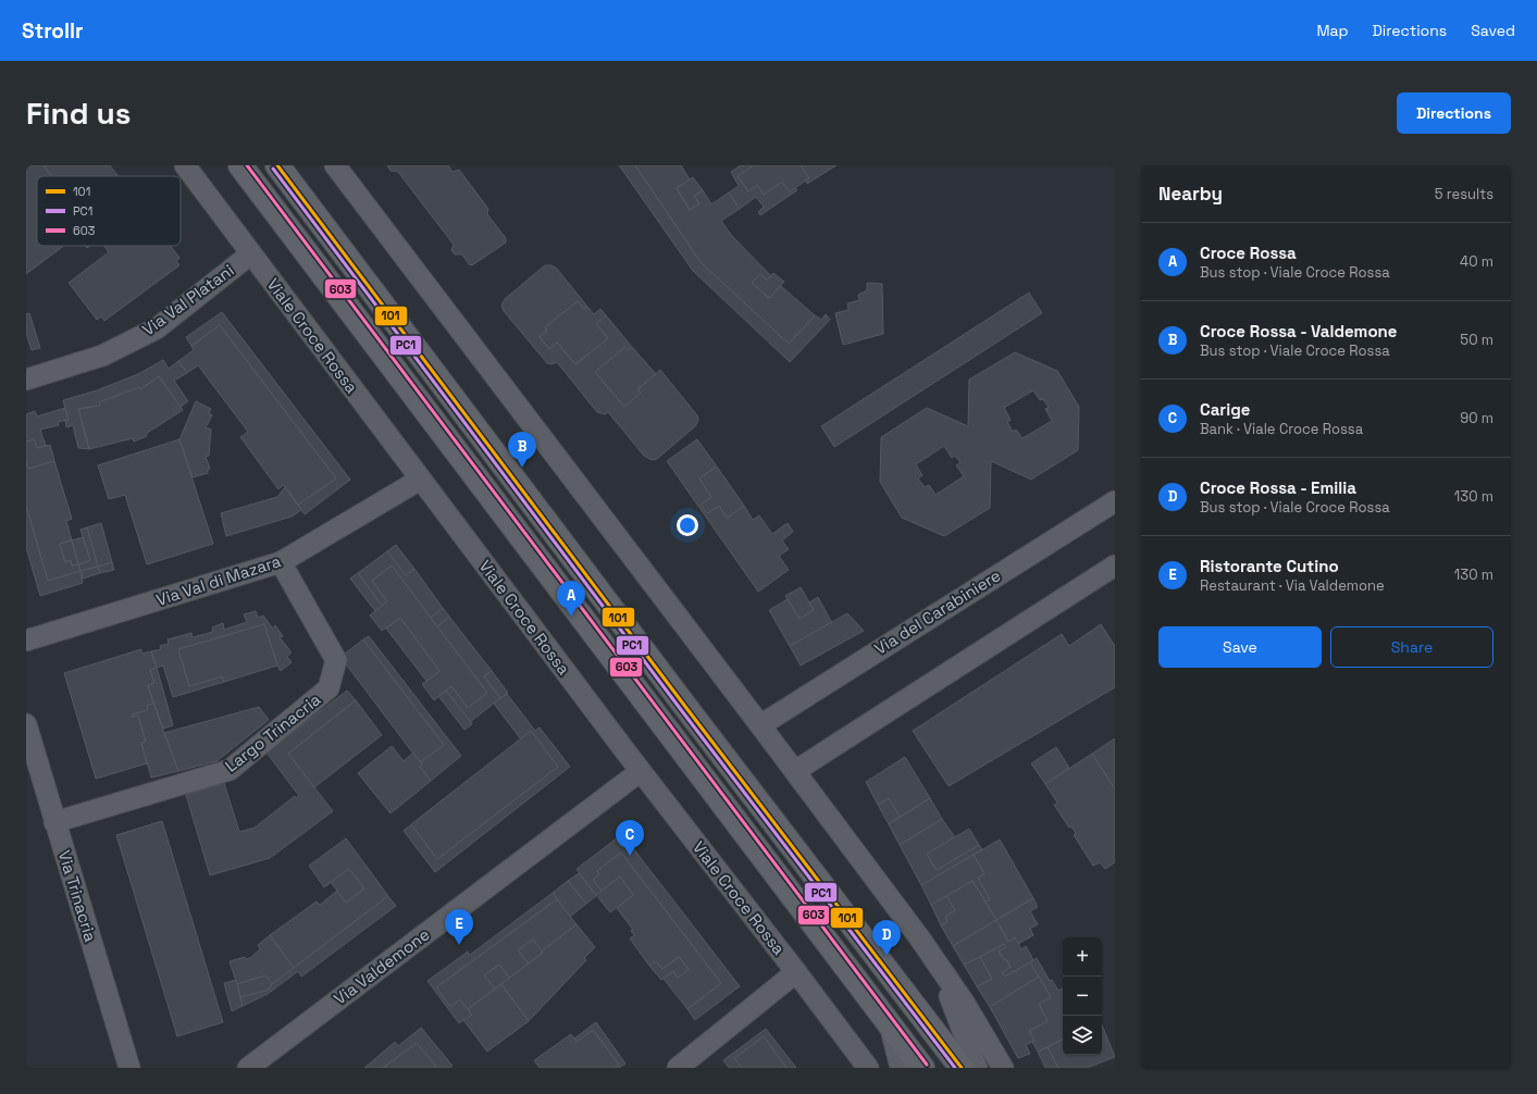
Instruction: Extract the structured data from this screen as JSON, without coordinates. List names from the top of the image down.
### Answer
{
  "streets": {
    "street": [
      "Via Val Platani",
      "Viale Croce Rossa",
      "Via Val di Mazara",
      "Via del Carabiniere",
      "Largo Trinacria",
      "Via Trinacria",
      "Via Valdemone"
    ]
  },
  "crossings": [
    ["Via Val Platani", "Viale Croce Rossa"],
    ["Viale Croce Rossa", "Via Val di Mazara"],
    ["Viale Croce Rossa", "Via Valdemone"],
    ["Via Val di Mazara", "Largo Trinacria"],
    ["Largo Trinacria", "Via Trinacria"]
  ],
  "lines": ["transit line 101", "transit line 603", "transit line PC1"],
  "legend": ["101", "PC1", "603"],
  "page": {
    "header": "Strollr",
    "nav": ["Map", "Directions", "Saved"],
    "buttons": [
      "Directions",
      ["Save", "Share"]
    ],
    "title": "Find us",
    "heading": ["Nearby", "5 results"],
    "list": [
      {
        "mark": "A",
        "name": "Croce Rossa",
        "note": "Bus stop · Viale Croce Rossa",
        "value": "40 m"
      },
      {
        "mark": "B",
        "name": "Croce Rossa - Valdemone",
        "note": "Bus stop · Viale Croce Rossa",
        "value": "50 m"
      },
      {
        "mark": "C",
        "name": "Carige",
        "note": "Bank · Viale Croce Rossa",
        "value": "90 m"
      },
      {
        "mark": "D",
        "name": "Croce Rossa - Emilia",
        "note": "Bus stop · Viale Croce Rossa",
        "value": "130 m"
      },
      {
        "mark": "E",
        "name": "Ristorante Cutino",
        "note": "Restaurant · Via Valdemone",
        "value": "130 m"
      }
    ],
    "pins": [
      "B",
      "A",
      "C",
      "E",
      "D"
    ],
    "map_buttons": ["+", "−"]
  }
}
